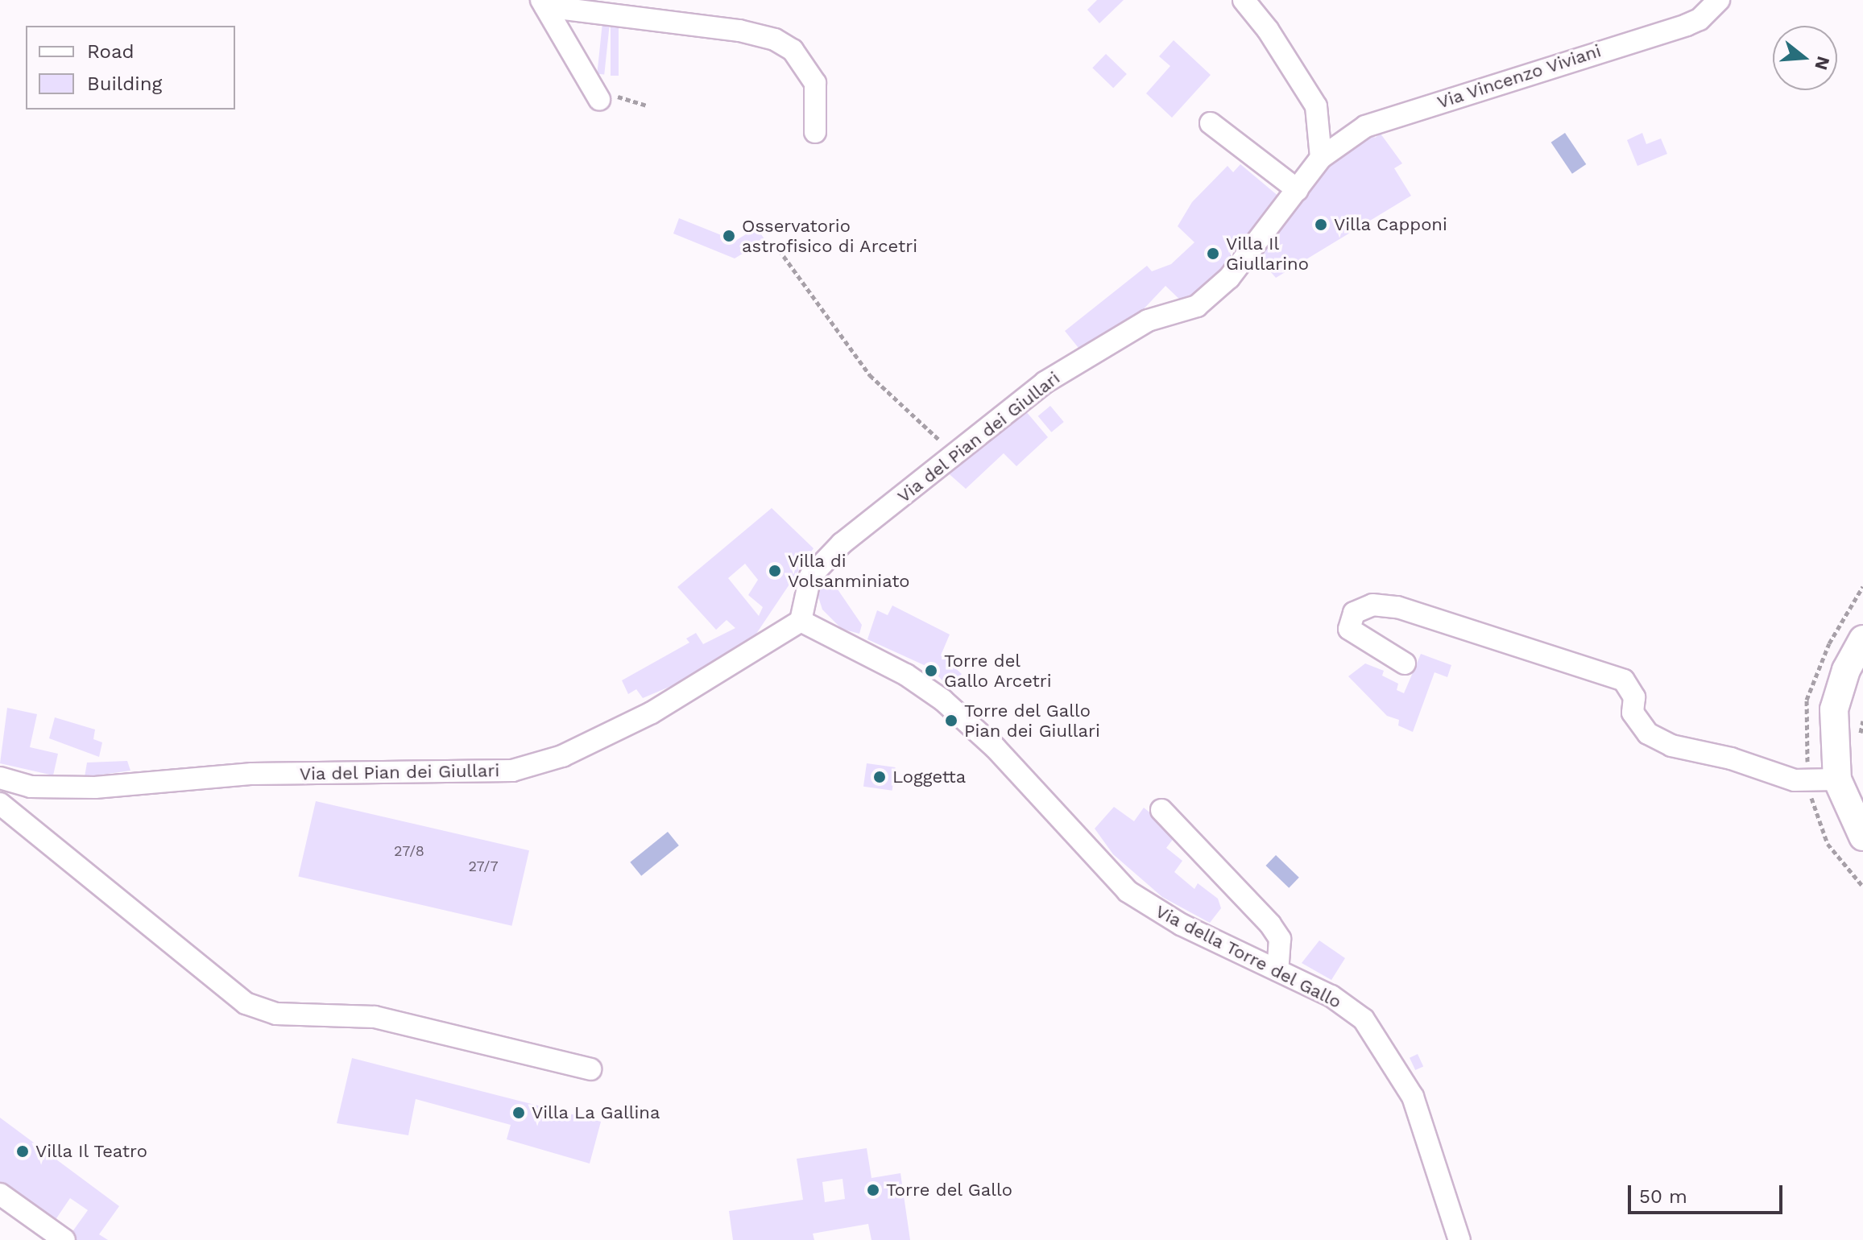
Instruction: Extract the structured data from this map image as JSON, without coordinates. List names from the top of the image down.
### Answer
{
  "streets": {
    "street": ["Via Vincenzo Viviani", "Via del Pian dei Giullari", "Via della Torre del Gallo"]
  },
  "crossings": [
    ["Via Vincenzo Viviani", "Via del Pian dei Giullari"],
    ["Via del Pian dei Giullari", "Via della Torre del Gallo"]
  ],
  "places": [
    "Villa Capponi",
    "Osservatorio astrofisico di Arcetri",
    "Villa Il Giullarino",
    "Villa di Volsanminiato",
    "Torre del Gallo Arcetri",
    "Torre del Gallo Pian dei Giullari",
    "Loggetta",
    "Villa La Gallina",
    "Villa Il Teatro",
    "Torre del Gallo"
  ],
  "house_numbers": ["27/8", "27/7"],
  "legend": ["Road", "Building"],
  "scale_bar": "50 m",
  "north": "right"
}
